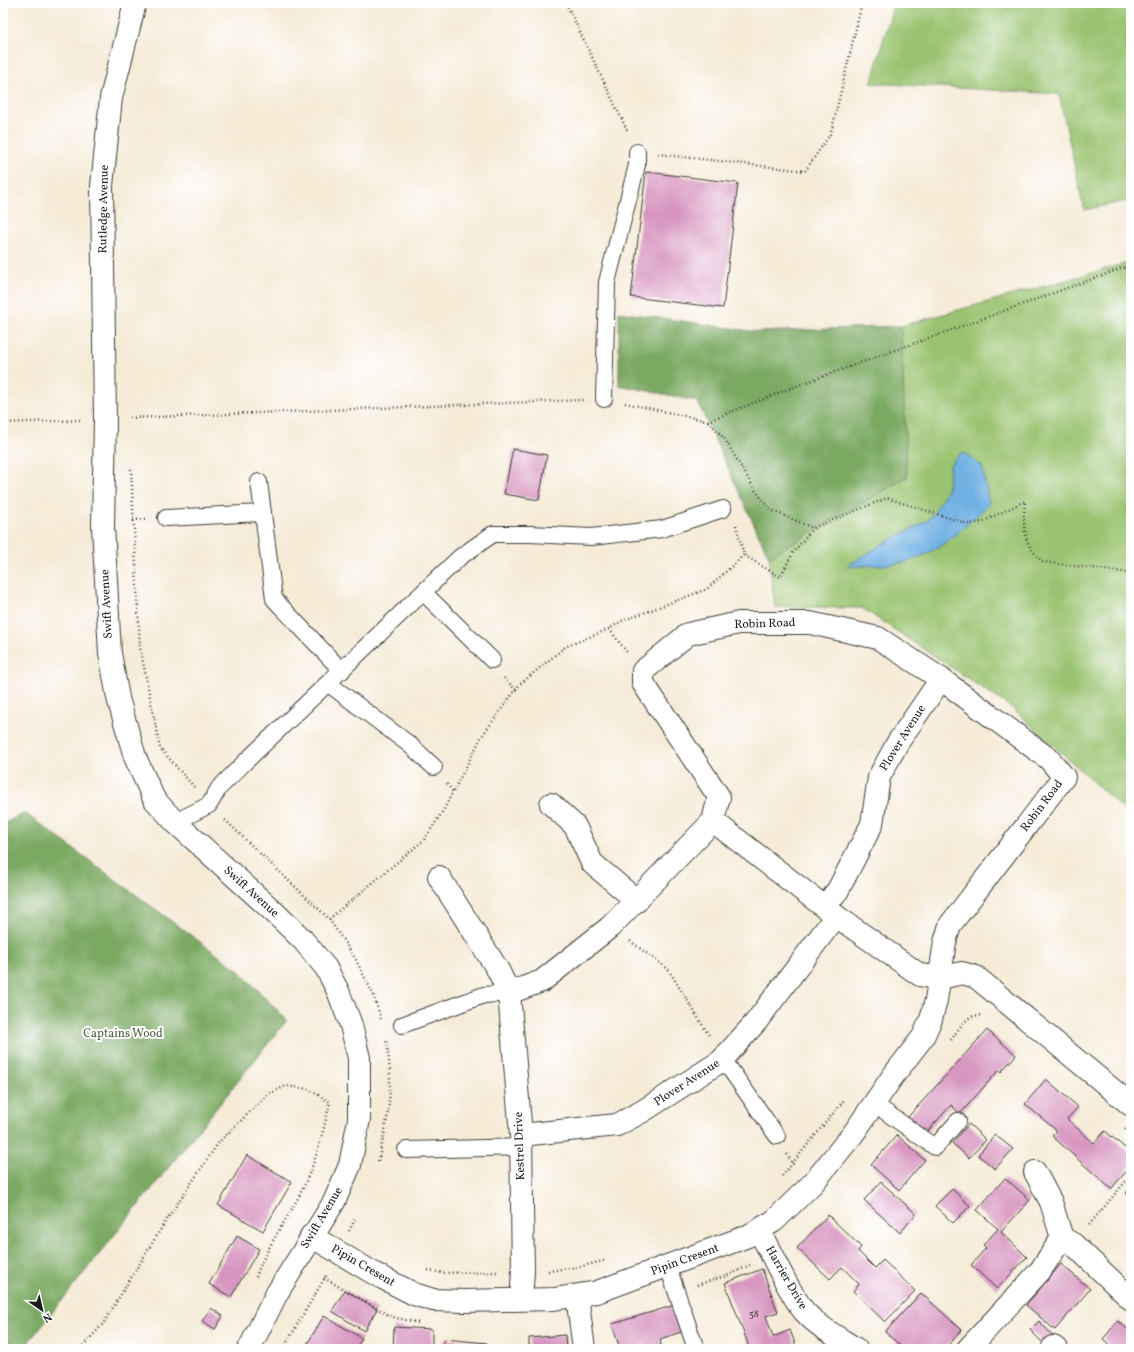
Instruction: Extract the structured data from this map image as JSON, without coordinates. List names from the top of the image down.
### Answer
{
  "streets": {
    "street": [
      "Rutledge Avenue",
      "Swift Avenue",
      "Robin Road",
      "Plover Avenue",
      "Kestrel Drive",
      "Pipin Cresent",
      "Harrier Drive"
    ]
  },
  "crossings": [
    ["Rutledge Avenue", "Swift Avenue"],
    ["Swift Avenue", "Pipin Cresent"],
    ["Robin Road", "Plover Avenue"],
    ["Robin Road", "Pipin Cresent"],
    ["Plover Avenue", "Kestrel Drive"],
    ["Kestrel Drive", "Pipin Cresent"],
    ["Pipin Cresent", "Harrier Drive"]
  ],
  "parks": ["Captains Wood"],
  "house_numbers": ["58"],
  "north": "bottom right"
}
